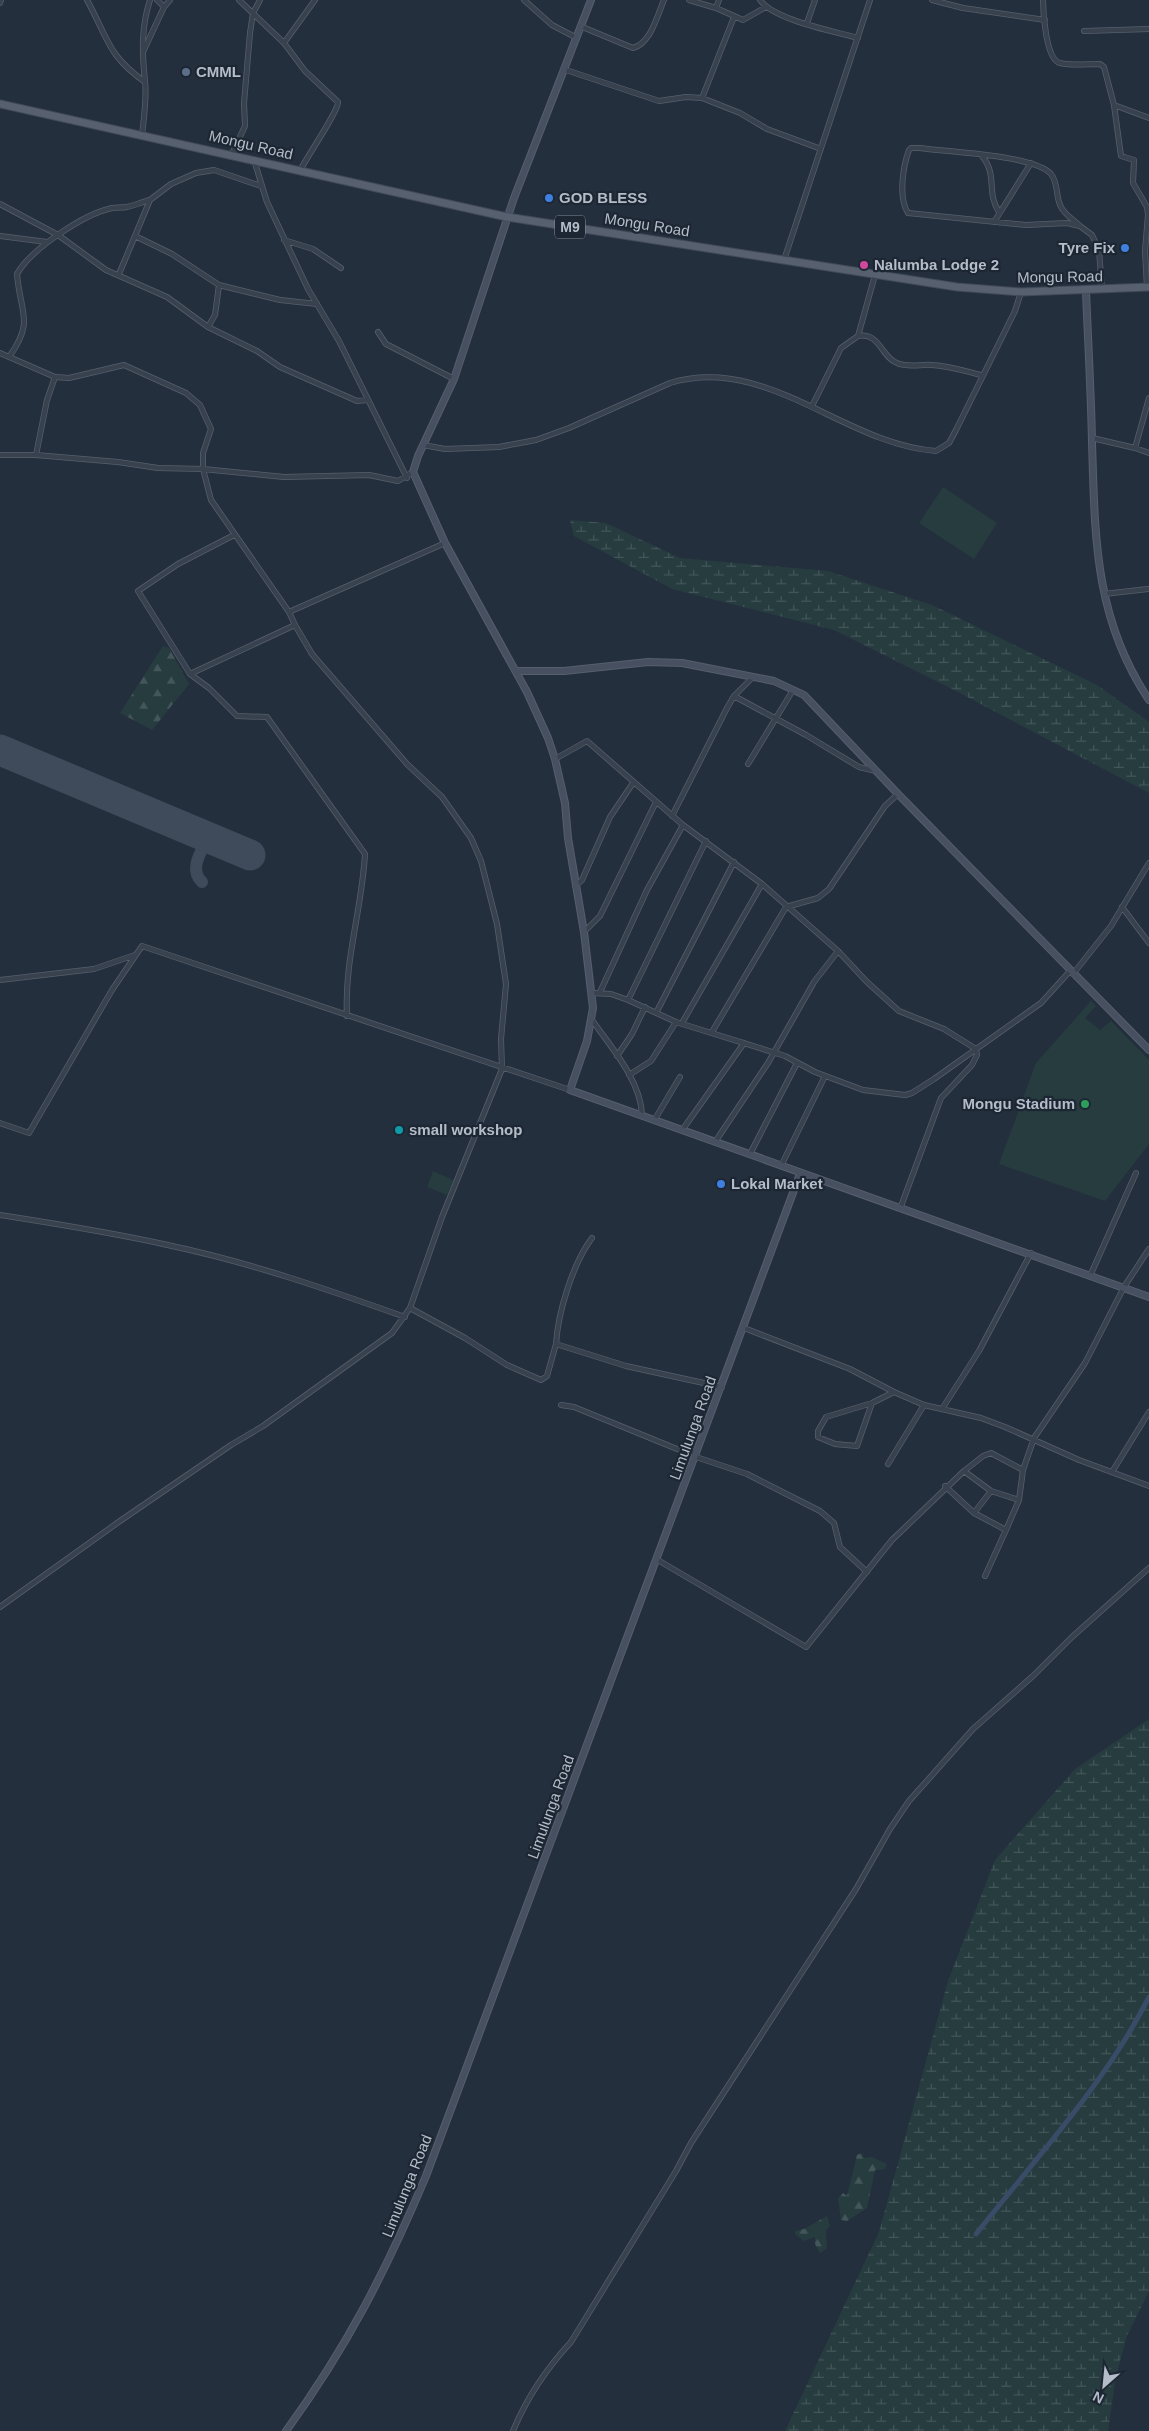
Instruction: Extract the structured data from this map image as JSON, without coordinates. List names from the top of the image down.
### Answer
{
  "streets": {
    "main road": ["Mongu Road", "M9", "Limulunga Road"]
  },
  "places": [
    "CMML",
    "GOD BLESS",
    "Tyre Fix",
    "Nalumba Lodge 2",
    "Mongu Stadium",
    "small workshop",
    "Lokal Market"
  ],
  "north": "bottom left"
}
